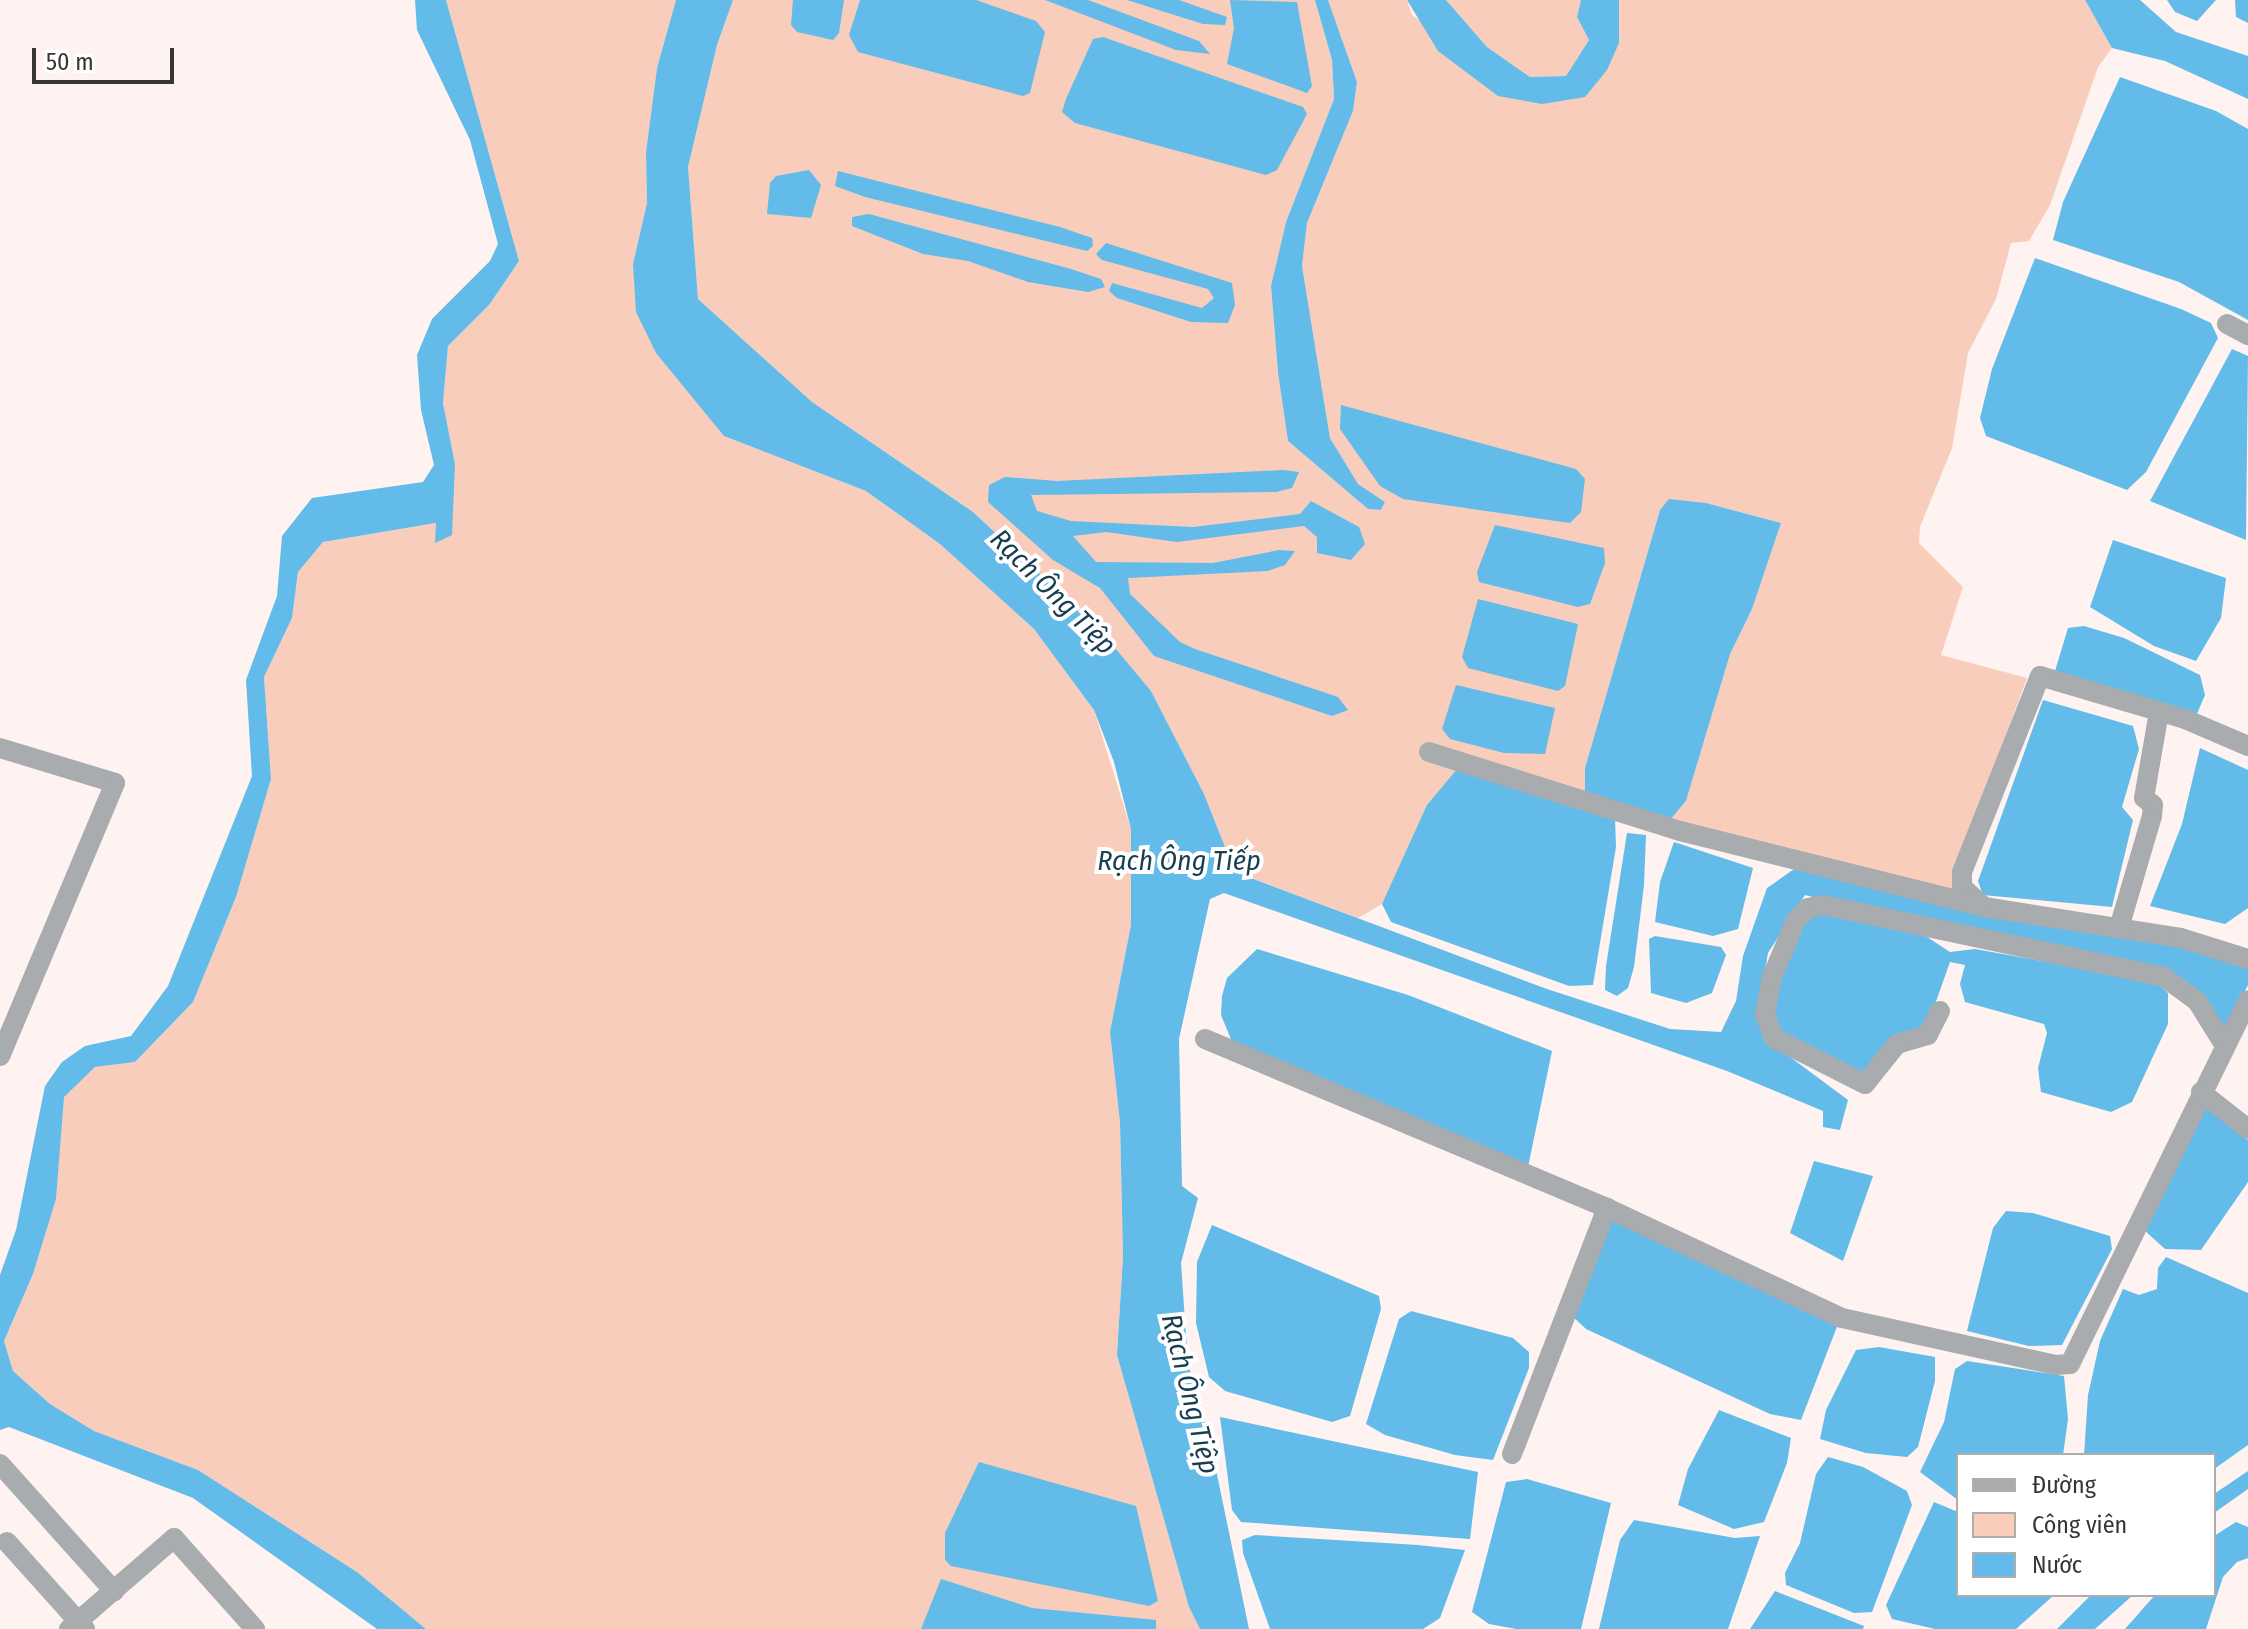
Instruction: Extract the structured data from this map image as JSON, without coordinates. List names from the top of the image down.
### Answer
{
  "water": ["Rạch Ông Tiệp", "Rạch Ông Tiếp"],
  "legend": ["Đường", "Công viên", "Nước"],
  "scale_bar": "50 m"
}
